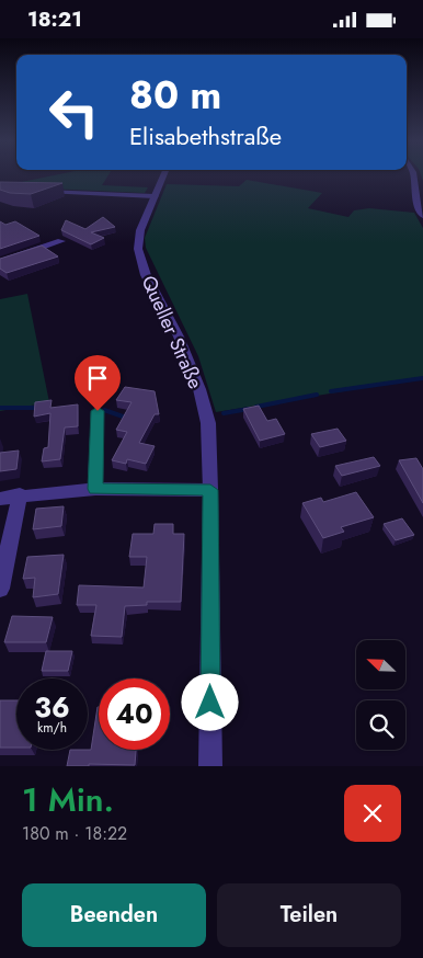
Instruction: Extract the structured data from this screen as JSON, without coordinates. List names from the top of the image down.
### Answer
{
  "streets": {
    "street": ["Queller Straße"]
  },
  "north": "top left",
  "page": {
    "status": "18:21",
    "turn": ["80 m", "Elisabethstraße"],
    "speed": "36 km/h",
    "limit": "40",
    "heading": ["1 Min.", "180 m · 18:22"],
    "buttons": ["Beenden", "Teilen"]
  }
}
